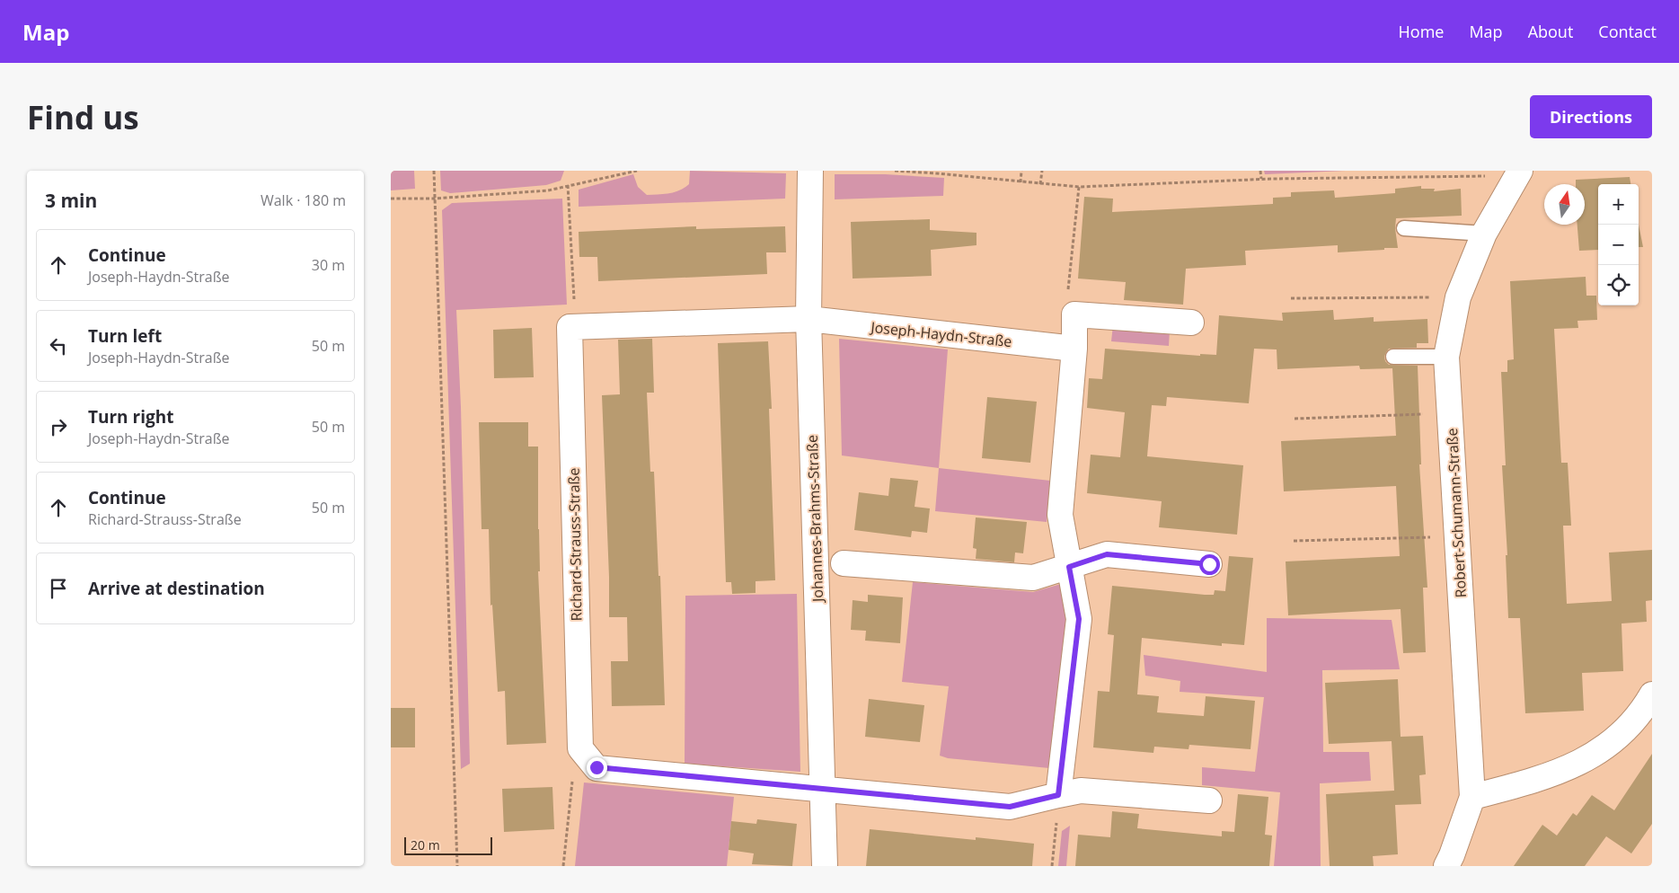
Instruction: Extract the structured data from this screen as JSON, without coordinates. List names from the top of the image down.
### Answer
{
  "streets": {
    "street": [
      "Joseph-Haydn-Straße",
      "Robert-Schumann-Straße",
      "Johannes-Brahms-Straße",
      "Richard-Strauss-Straße"
    ]
  },
  "crossings": [
    ["Joseph-Haydn-Straße", "Johannes-Brahms-Straße"]
  ],
  "scale_bar": "20 m",
  "north": "top",
  "page": {
    "header": "Map",
    "nav": [
      "Home",
      "Map",
      "About",
      "Contact"
    ],
    "buttons": "Directions",
    "title": "Find us",
    "heading": ["3 min", "Walk · 180 m"],
    "map_buttons": ["+", "−"],
    "list": [
      ["Continue", "Joseph-Haydn-Straße", "30 m"],
      ["Turn left", "Joseph-Haydn-Straße", "50 m"],
      ["Turn right", "Joseph-Haydn-Straße", "50 m"],
      ["Continue", "Richard-Strauss-Straße", "50 m"],
      "Arrive at destination"
    ],
    "scale": "20 m"
  }
}
